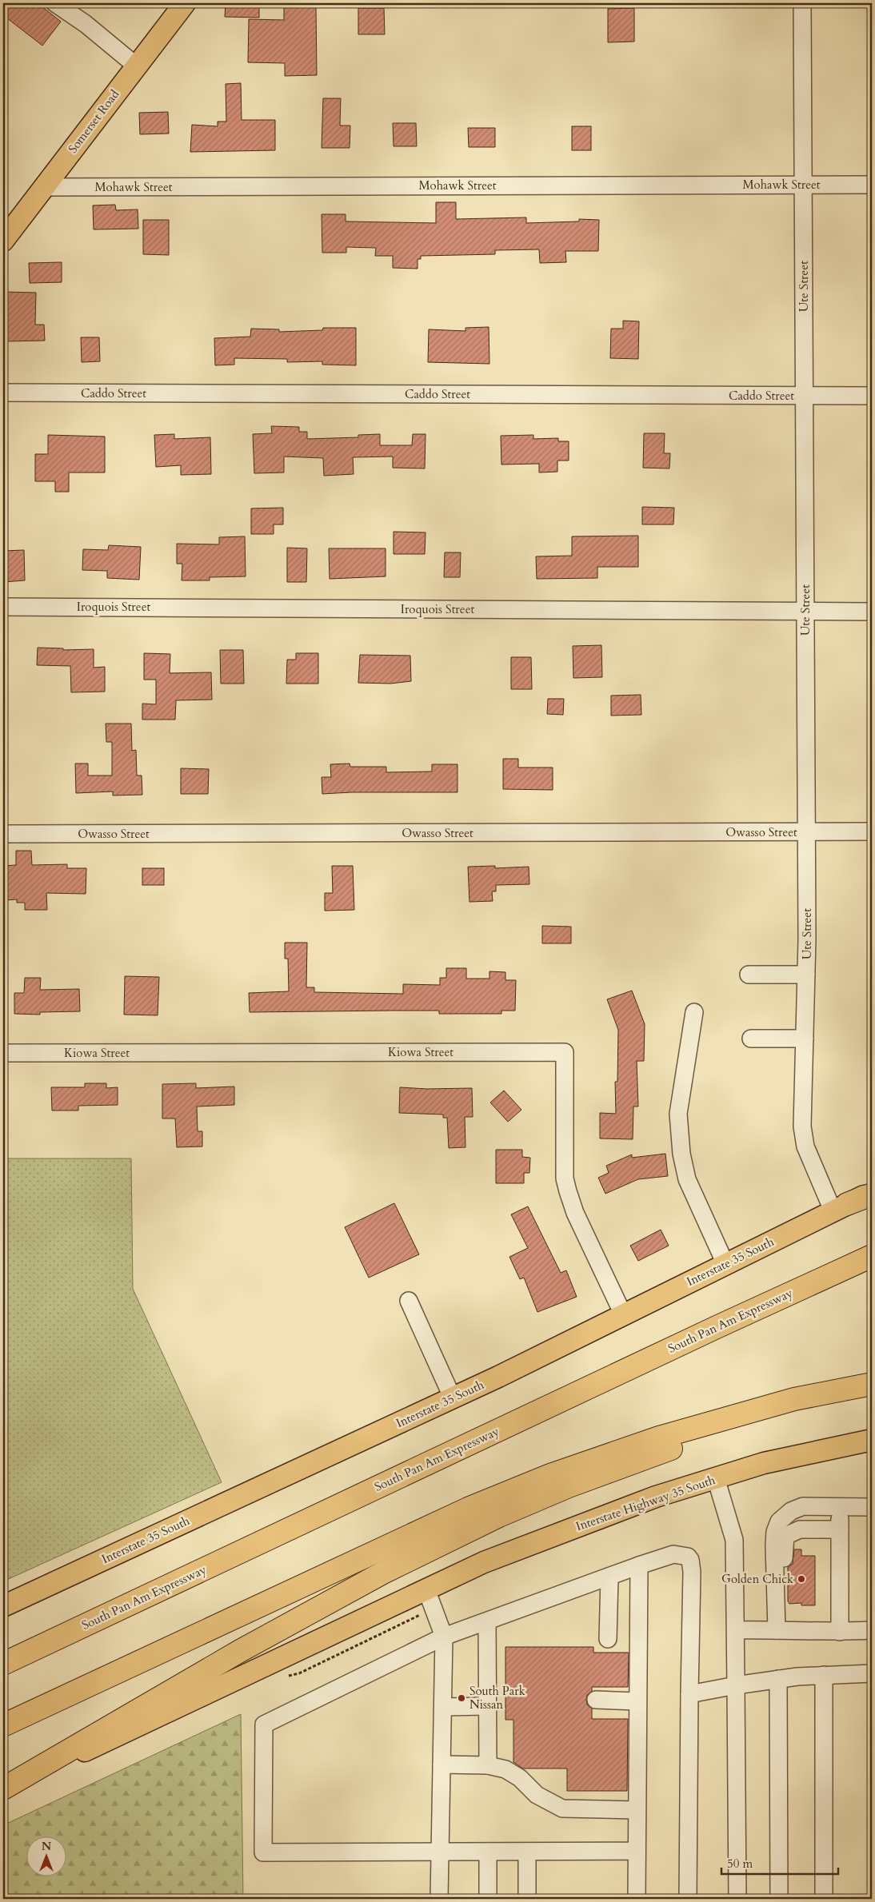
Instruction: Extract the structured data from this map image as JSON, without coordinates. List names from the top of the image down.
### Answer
{
  "streets": {
    "highway": ["South Pan Am Expressway"],
    "main road": ["Somerset Road", "Interstate 35 South", "Interstate Highway 35 South"],
    "street": [
      "Mohawk Street",
      "Ute Street",
      "Caddo Street",
      "Iroquois Street",
      "Owasso Street",
      "Kiowa Street"
    ]
  },
  "crossings": [
    ["Somerset Road", "Mohawk Street"],
    ["Mohawk Street", "Ute Street"],
    ["Ute Street", "Caddo Street"],
    ["Ute Street", "Iroquois Street"],
    ["Ute Street", "Owasso Street"],
    ["Ute Street", "Interstate 35 South"],
    ["Kiowa Street", "Interstate 35 South"]
  ],
  "places": ["Golden Chick", "South Park Nissan"],
  "scale_bar": "50 m",
  "north": "top"
}
